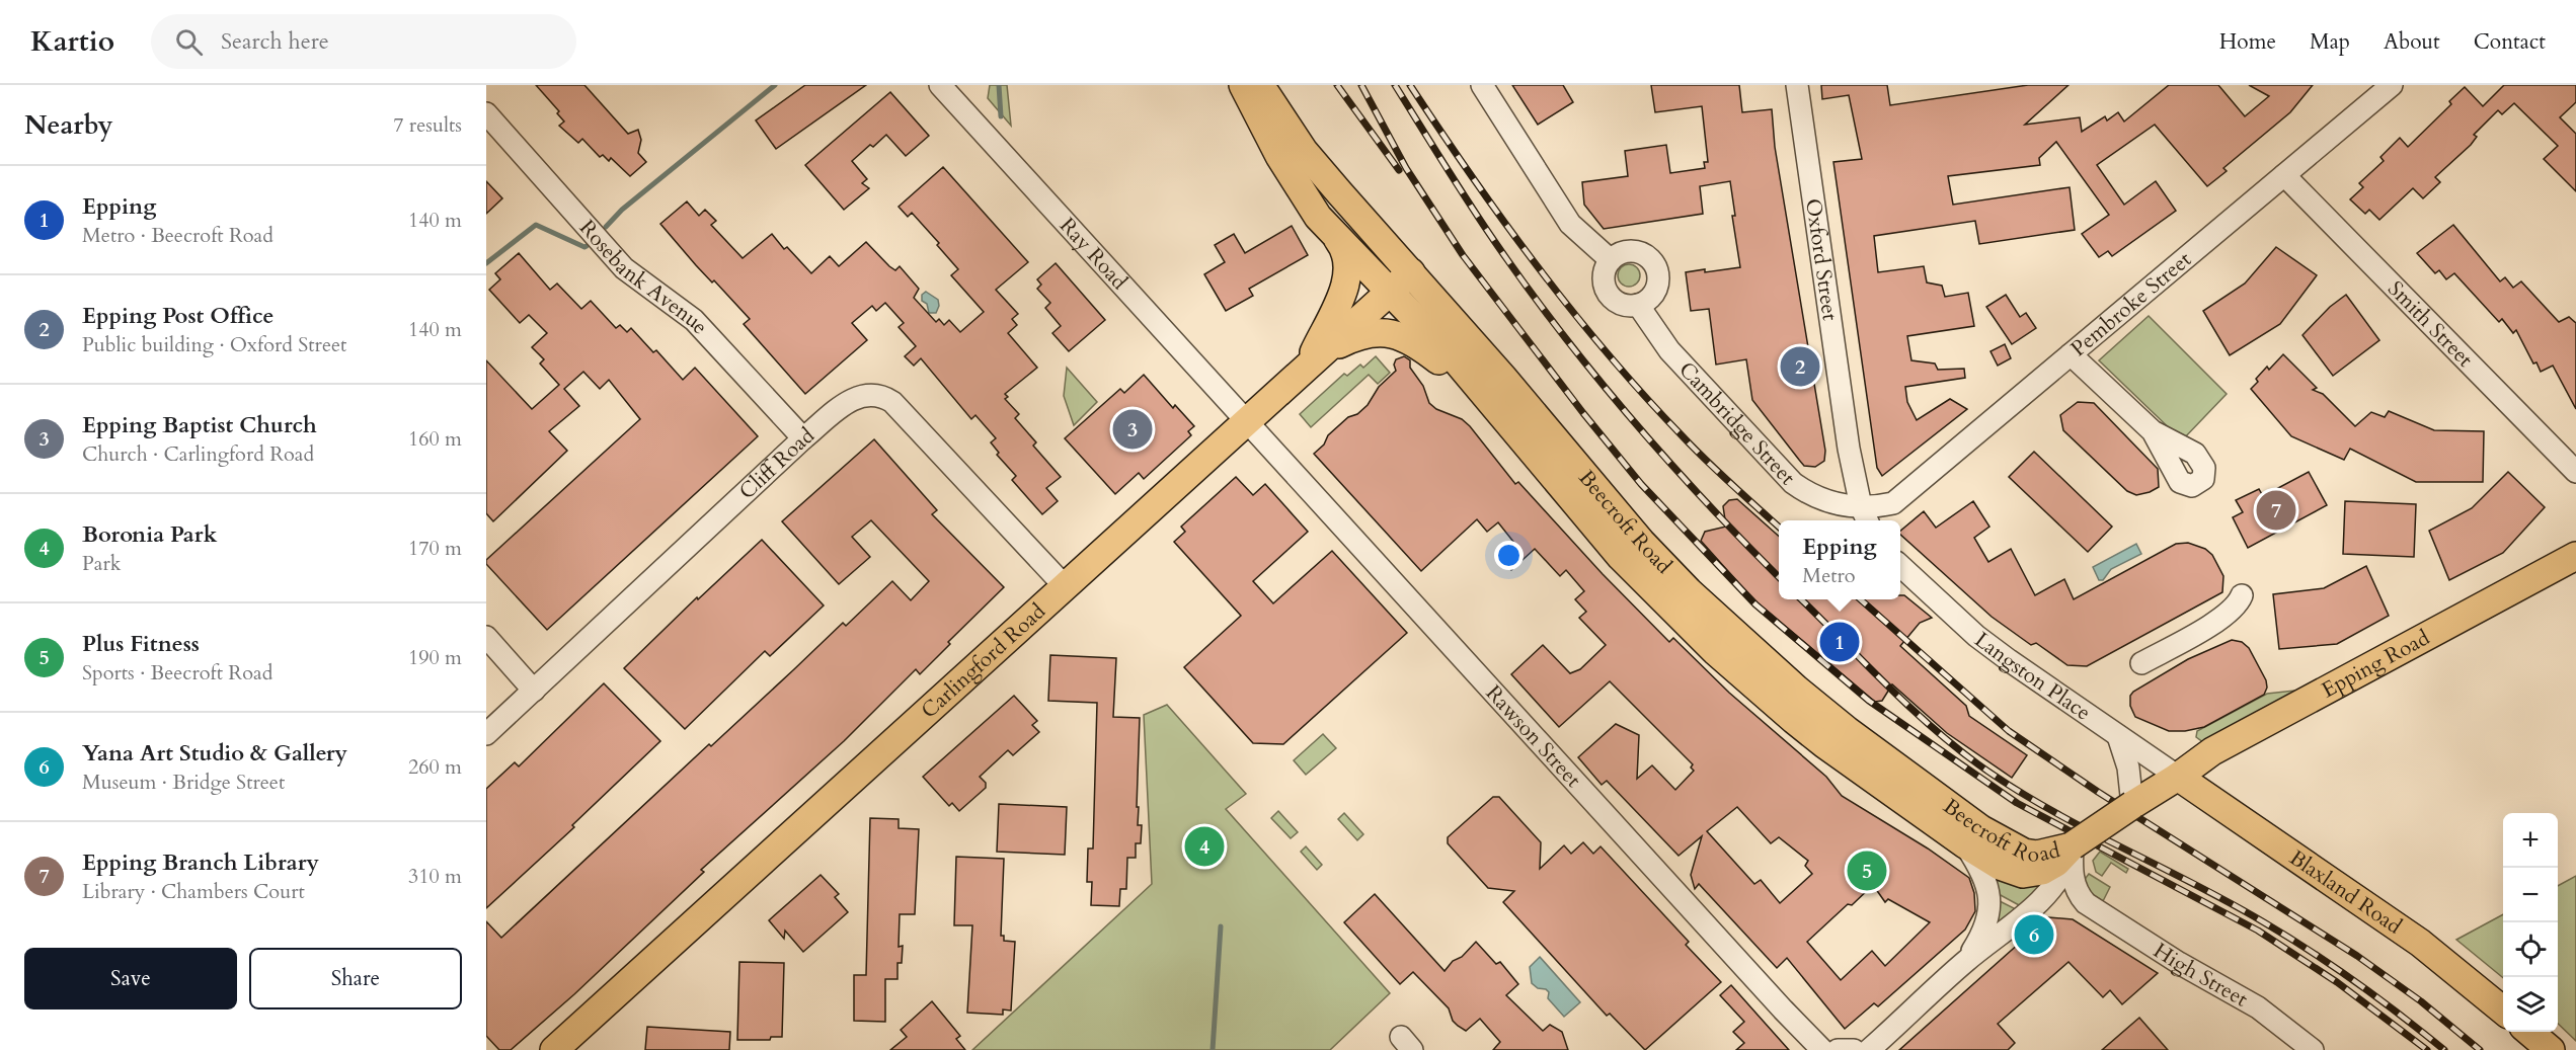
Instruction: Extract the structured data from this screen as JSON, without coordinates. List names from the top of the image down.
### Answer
{
  "streets": {
    "main road": [
      "Beecroft Road",
      "Carlingford Road",
      "Epping Road",
      "Blaxland Road"
    ],
    "street": [
      "Ray Road",
      "Oxford Street",
      "Rosebank Avenue",
      "Pembroke Street",
      "Smith Street",
      "Cambridge Street",
      "Cliff Road",
      "Langston Place",
      "Rawson Street",
      "High Street"
    ]
  },
  "crossings": [
    ["Ray Road", "Carlingford Road"],
    ["Ray Road", "Rawson Street"],
    ["Oxford Street", "Pembroke Street"],
    ["Oxford Street", "Cambridge Street"],
    ["Rosebank Avenue", "Cliff Road"],
    ["Pembroke Street", "Smith Street"],
    ["Pembroke Street", "Cambridge Street"],
    ["Cliff Road", "Carlingford Road"],
    ["Beecroft Road", "Carlingford Road"],
    ["Beecroft Road", "Epping Road"],
    ["Carlingford Road", "Rawson Street"],
    ["Epping Road", "Langston Place"],
    ["Epping Road", "Blaxland Road"],
    ["Langston Place", "Blaxland Road"]
  ],
  "page": {
    "header": "Kartio",
    "search": "Search here",
    "nav": [
      "Home",
      "Map",
      "About",
      "Contact"
    ],
    "heading": ["Nearby", "7 results"],
    "list": [
      {
        "mark": "1",
        "name": "Epping",
        "note": "Metro · Beecroft Road",
        "value": "140 m"
      },
      {
        "mark": "2",
        "name": "Epping Post Office",
        "note": "Public building · Oxford Street",
        "value": "140 m"
      },
      {
        "mark": "3",
        "name": "Epping Baptist Church",
        "note": "Church · Carlingford Road",
        "value": "160 m"
      },
      {
        "mark": "4",
        "name": "Boronia Park",
        "note": "Park",
        "value": "170 m"
      },
      {
        "mark": "5",
        "name": "Plus Fitness",
        "note": "Sports · Beecroft Road",
        "value": "190 m"
      },
      {
        "mark": "6",
        "name": "Yana Art Studio & Gallery",
        "note": "Museum · Bridge Street",
        "value": "260 m"
      },
      {
        "mark": "7",
        "name": "Epping Branch Library",
        "note": "Library · Chambers Court",
        "value": "310 m"
      }
    ],
    "pins": [
      "2",
      "3",
      "7",
      "1",
      "4",
      "5",
      "6"
    ],
    "popup": ["Epping", "Metro"],
    "map_buttons": ["+", "−"],
    "buttons": ["Save", "Share"]
  }
}
